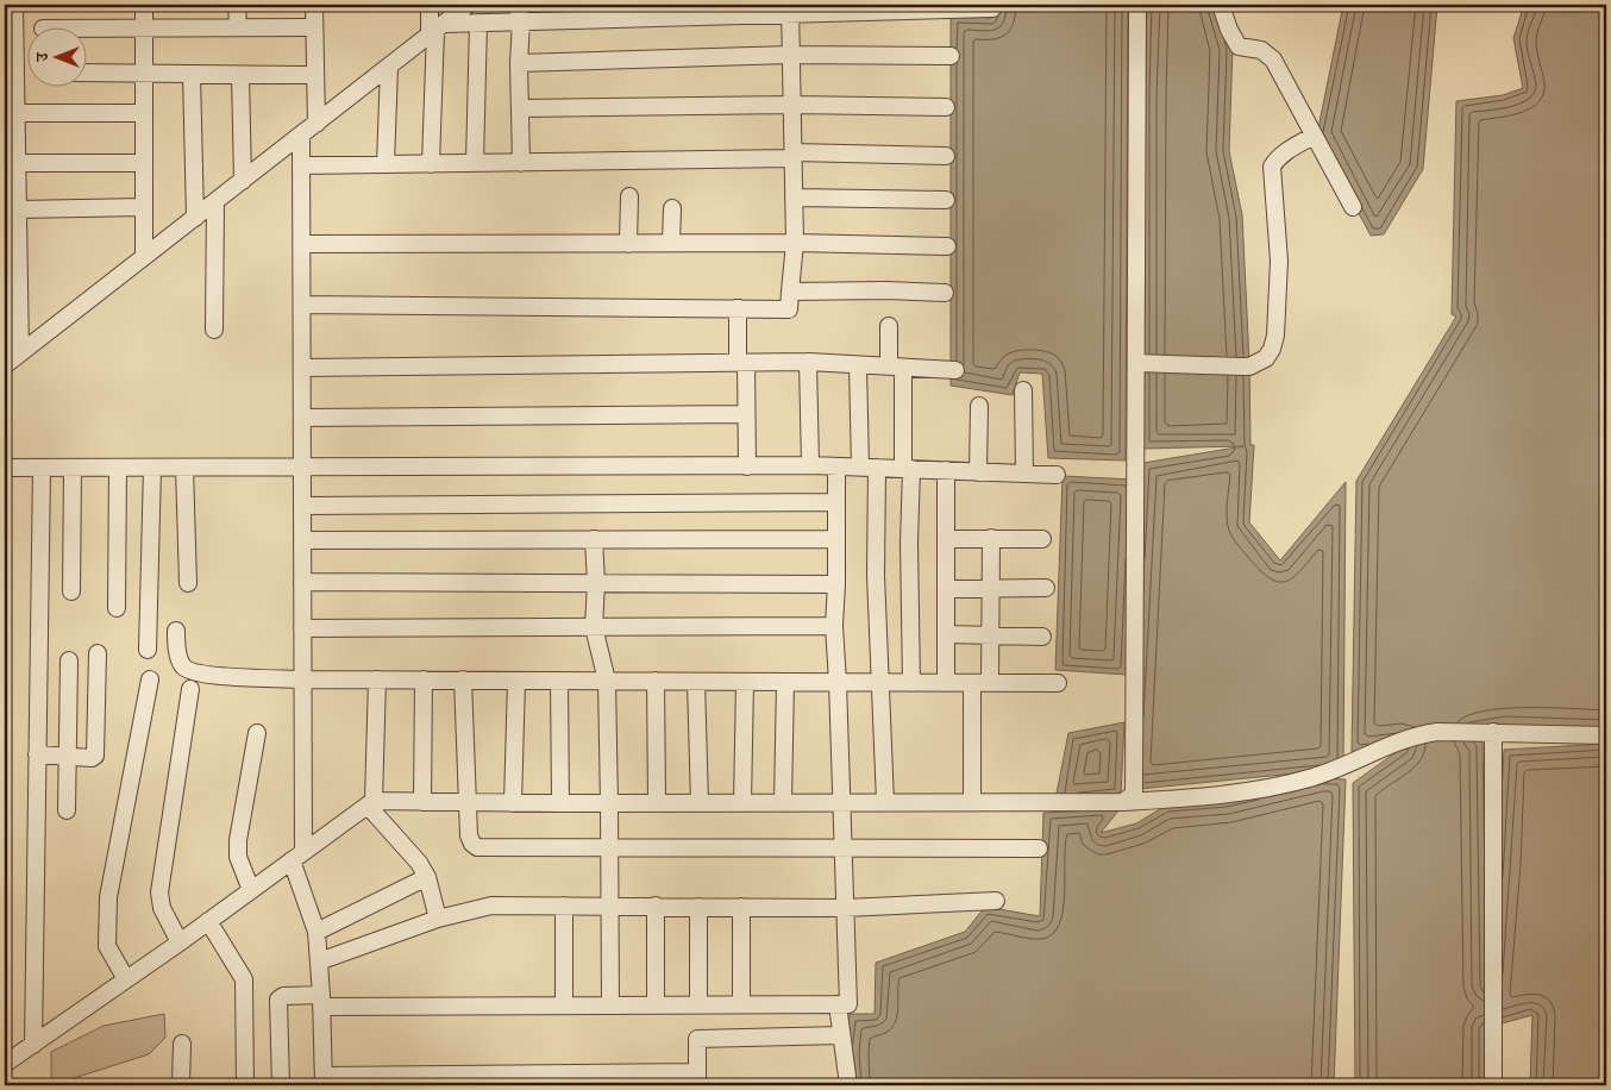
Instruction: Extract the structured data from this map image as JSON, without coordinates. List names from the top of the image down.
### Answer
{
  "north": "left"
}
